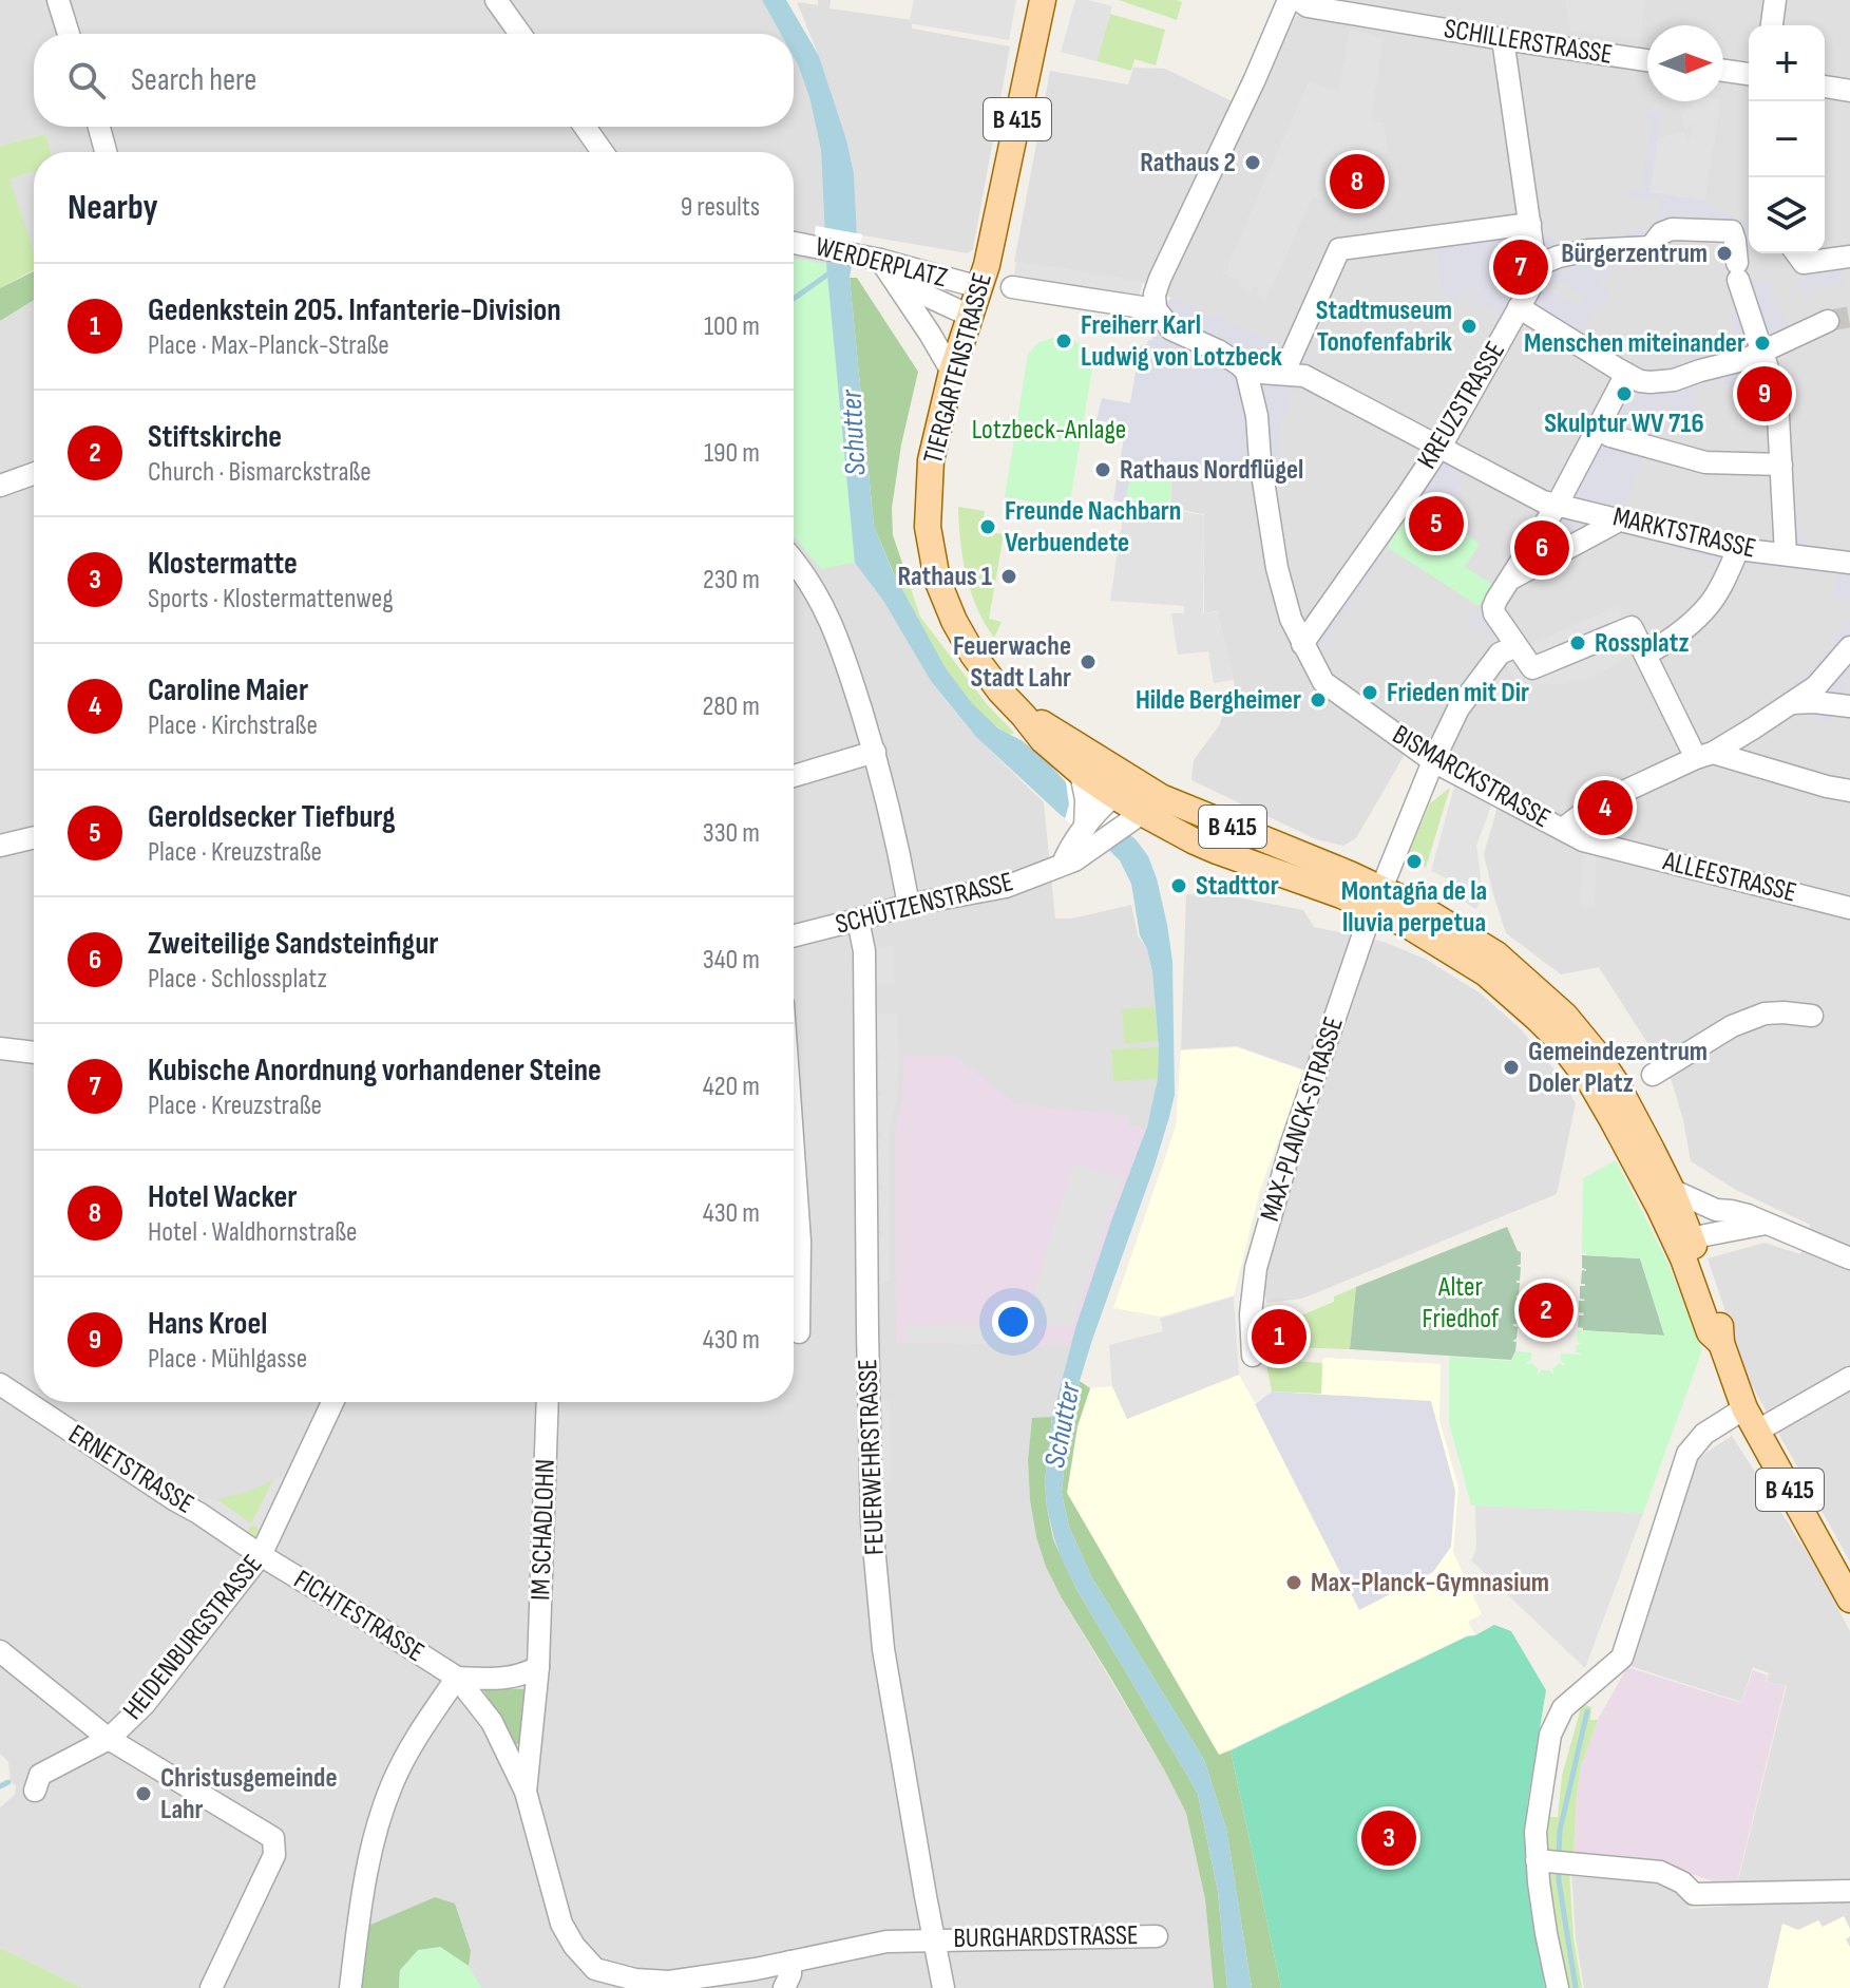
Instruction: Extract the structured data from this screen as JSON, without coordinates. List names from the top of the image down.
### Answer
{
  "streets": {
    "main road": ["B 415", "TIERGARTENSTRASSE"],
    "street": [
      "SCHILLERSTRASSE",
      "WERDERPLATZ",
      "KREUZSTRASSE",
      "MARKTSTRASSE",
      "BISMARCKSTRASSE",
      "ALLEESTRASSE",
      "SCHÜTZENSTRASSE",
      "MAX-PLANCK-STRASSE",
      "FEUERWEHRSTRASSE",
      "ERNETSTRASSE",
      "IM SCHADLOHN",
      "FICHTESTRASSE",
      "HEIDENBURGSTRASSE",
      "BURGHARDSTRASSE"
    ]
  },
  "crossings": [
    ["SCHILLERSTRASSE", "KREUZSTRASSE"],
    ["B 415", "TIERGARTENSTRASSE"],
    ["WERDERPLATZ", "TIERGARTENSTRASSE"],
    ["TIERGARTENSTRASSE", "SCHÜTZENSTRASSE"],
    ["TIERGARTENSTRASSE", "MAX-PLANCK-STRASSE"],
    ["KREUZSTRASSE", "MARKTSTRASSE"],
    ["KREUZSTRASSE", "BISMARCKSTRASSE"],
    ["MARKTSTRASSE", "BISMARCKSTRASSE"],
    ["BISMARCKSTRASSE", "ALLEESTRASSE"],
    ["BISMARCKSTRASSE", "MAX-PLANCK-STRASSE"],
    ["SCHÜTZENSTRASSE", "FEUERWEHRSTRASSE"],
    ["FEUERWEHRSTRASSE", "FICHTESTRASSE"],
    ["FEUERWEHRSTRASSE", "BURGHARDSTRASSE"],
    ["ERNETSTRASSE", "FICHTESTRASSE"],
    ["ERNETSTRASSE", "HEIDENBURGSTRASSE"],
    ["IM SCHADLOHN", "FICHTESTRASSE"],
    ["FICHTESTRASSE", "HEIDENBURGSTRASSE"],
    ["FICHTESTRASSE", "BURGHARDSTRASSE"]
  ],
  "water": ["Schutter"],
  "parks": ["Lotzbeck-Anlage", "Alter Friedhof"],
  "places": [
    "Rathaus 2",
    "Bürgerzentrum",
    "Stadtmuseum Tonofenfabrik",
    "Freiherr Karl Ludwig von Lotzbeck",
    "Menschen miteinander",
    "Skulptur WV 716",
    "Rathaus Nordflügel",
    "Freunde Nachbarn Verbuendete",
    "Rathaus 1",
    "Rossplatz",
    "Feuerwache Stadt Lahr",
    "Frieden mit Dir",
    "Hilde Bergheimer",
    "Montagña de la lluvia perpetua",
    "Stadttor",
    "Gemeindezentrum Doler Platz",
    "Max-Planck-Gymnasium",
    "Christusgemeinde Lahr"
  ],
  "north": "right",
  "page": {
    "map_buttons": ["+", "−"],
    "search": "Search here",
    "pins": [
      "8",
      "7",
      "9",
      "5",
      "6",
      "4",
      "2",
      "1",
      "3"
    ],
    "heading": ["Nearby", "9 results"],
    "list": [
      {
        "mark": "1",
        "name": "Gedenkstein 205. Infanterie-Division",
        "note": "Place · Max-Planck-Straße",
        "value": "100 m"
      },
      {
        "mark": "2",
        "name": "Stiftskirche",
        "note": "Church · Bismarckstraße",
        "value": "190 m"
      },
      {
        "mark": "3",
        "name": "Klostermatte",
        "note": "Sports · Klostermattenweg",
        "value": "230 m"
      },
      {
        "mark": "4",
        "name": "Caroline Maier",
        "note": "Place · Kirchstraße",
        "value": "280 m"
      },
      {
        "mark": "5",
        "name": "Geroldsecker Tiefburg",
        "note": "Place · Kreuzstraße",
        "value": "330 m"
      },
      {
        "mark": "6",
        "name": "Zweiteilige Sandsteinfigur",
        "note": "Place · Schlossplatz",
        "value": "340 m"
      },
      {
        "mark": "7",
        "name": "Kubische Anordnung vorhandener Steine",
        "note": "Place · Kreuzstraße",
        "value": "420 m"
      },
      {
        "mark": "8",
        "name": "Hotel Wacker",
        "note": "Hotel · Waldhornstraße",
        "value": "430 m"
      },
      {
        "mark": "9",
        "name": "Hans Kroel",
        "note": "Place · Mühlgasse",
        "value": "430 m"
      }
    ]
  }
}
